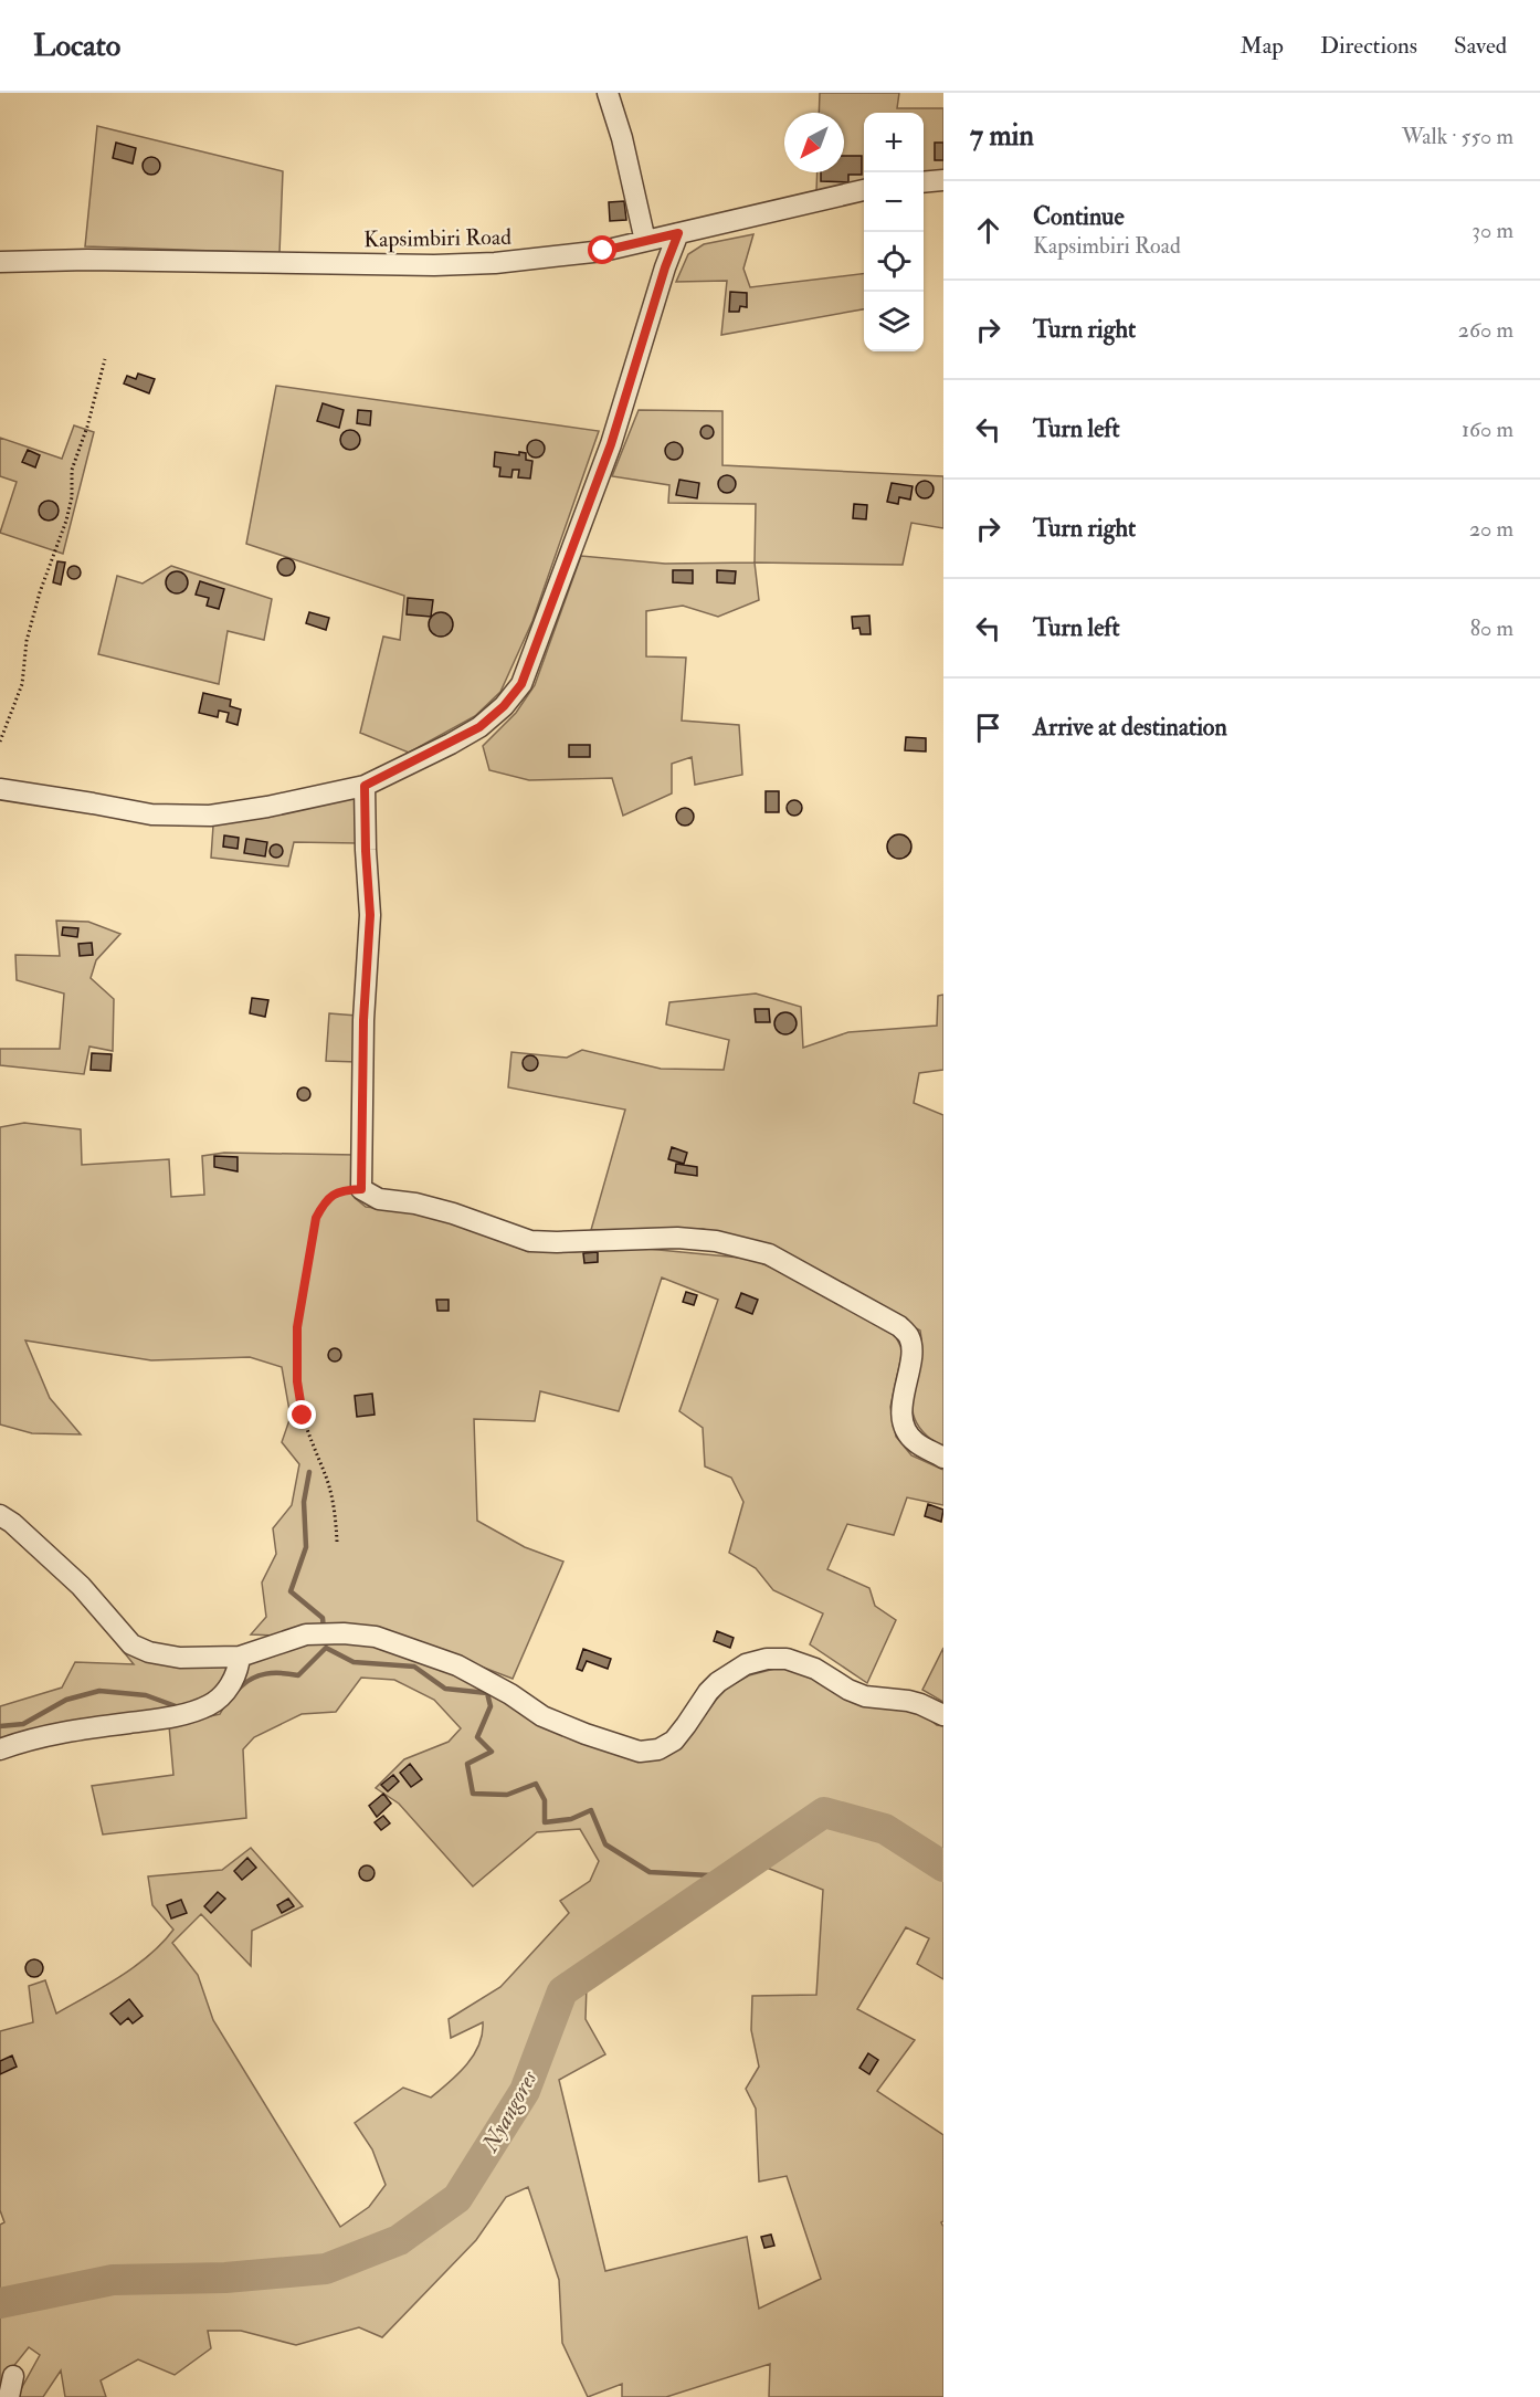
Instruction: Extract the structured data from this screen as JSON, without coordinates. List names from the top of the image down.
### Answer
{
  "streets": {
    "street": ["Kapsimbiri Road"]
  },
  "water": ["Nyangores"],
  "north": "bottom left",
  "page": {
    "header": "Locato",
    "nav": ["Map", "Directions", "Saved"],
    "heading": ["7 min", "Walk · 550 m"],
    "map_buttons": ["+", "−"],
    "list": [
      ["Continue", "Kapsimbiri Road", "30 m"],
      ["Turn right", "260 m"],
      ["Turn left", "160 m"],
      ["Turn right", "20 m"],
      ["Turn left", "80 m"],
      "Arrive at destination"
    ]
  }
}
